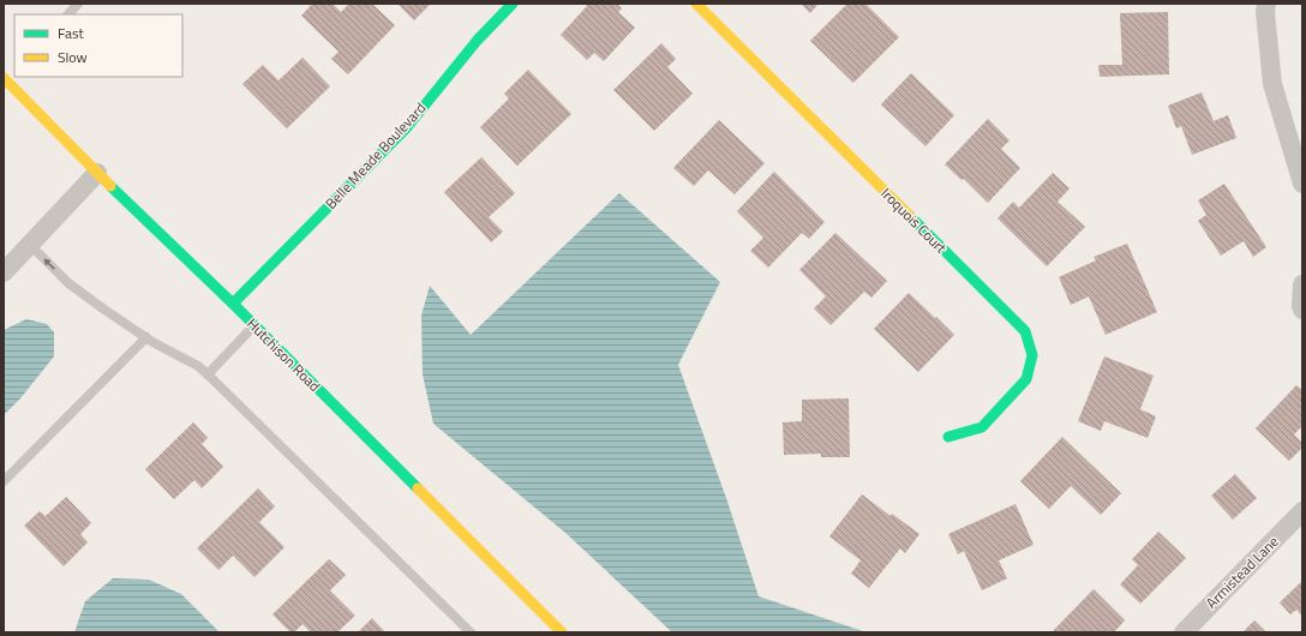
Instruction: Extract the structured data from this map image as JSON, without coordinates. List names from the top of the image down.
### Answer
{
  "streets": {
    "street": [
      "Belle Meade Boulevard",
      "Iroquois Court",
      "Hutchison Road",
      "Armistead Lane"
    ]
  },
  "crossings": [
    ["Belle Meade Boulevard", "Hutchison Road"]
  ],
  "legend": ["Fast", "Slow"]
}
